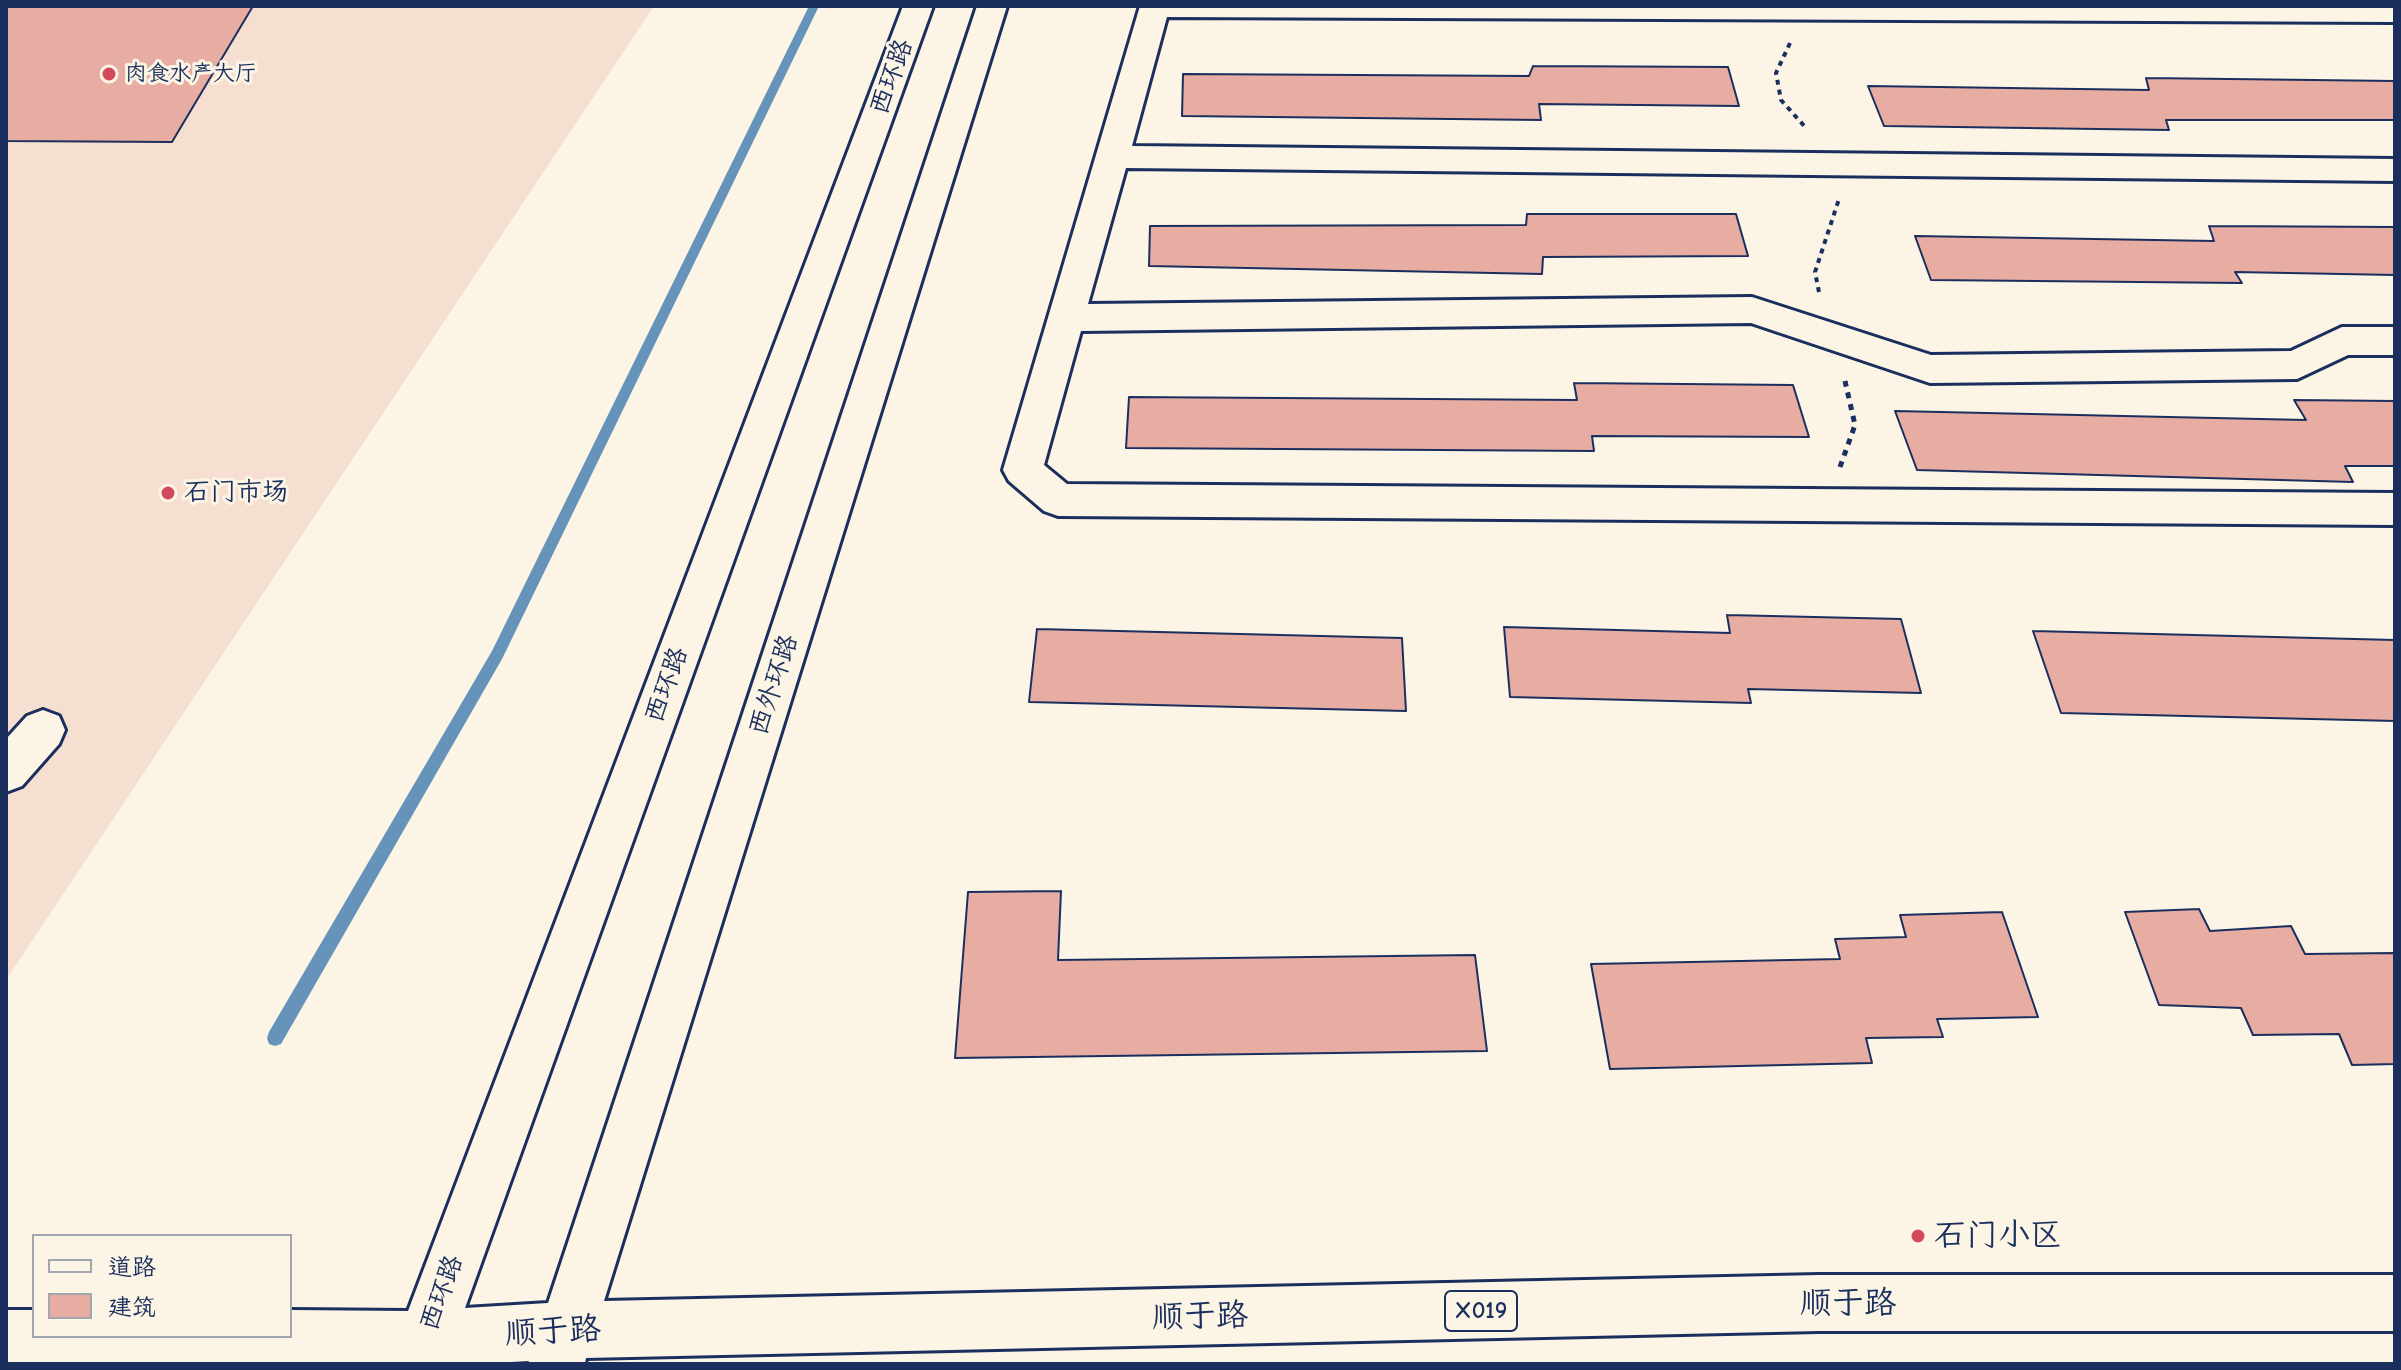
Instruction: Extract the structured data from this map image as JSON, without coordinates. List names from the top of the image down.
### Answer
{
  "streets": {
    "main road": [
      "西环路",
      "西外环路",
      "顺于路",
      "X019"
    ]
  },
  "crossings": [
    ["西环路", "顺于路"],
    ["西外环路", "顺于路"]
  ],
  "places": ["肉食水产大厅", "石门市场", "石门小区"],
  "legend": ["道路", "建筑"]
}
